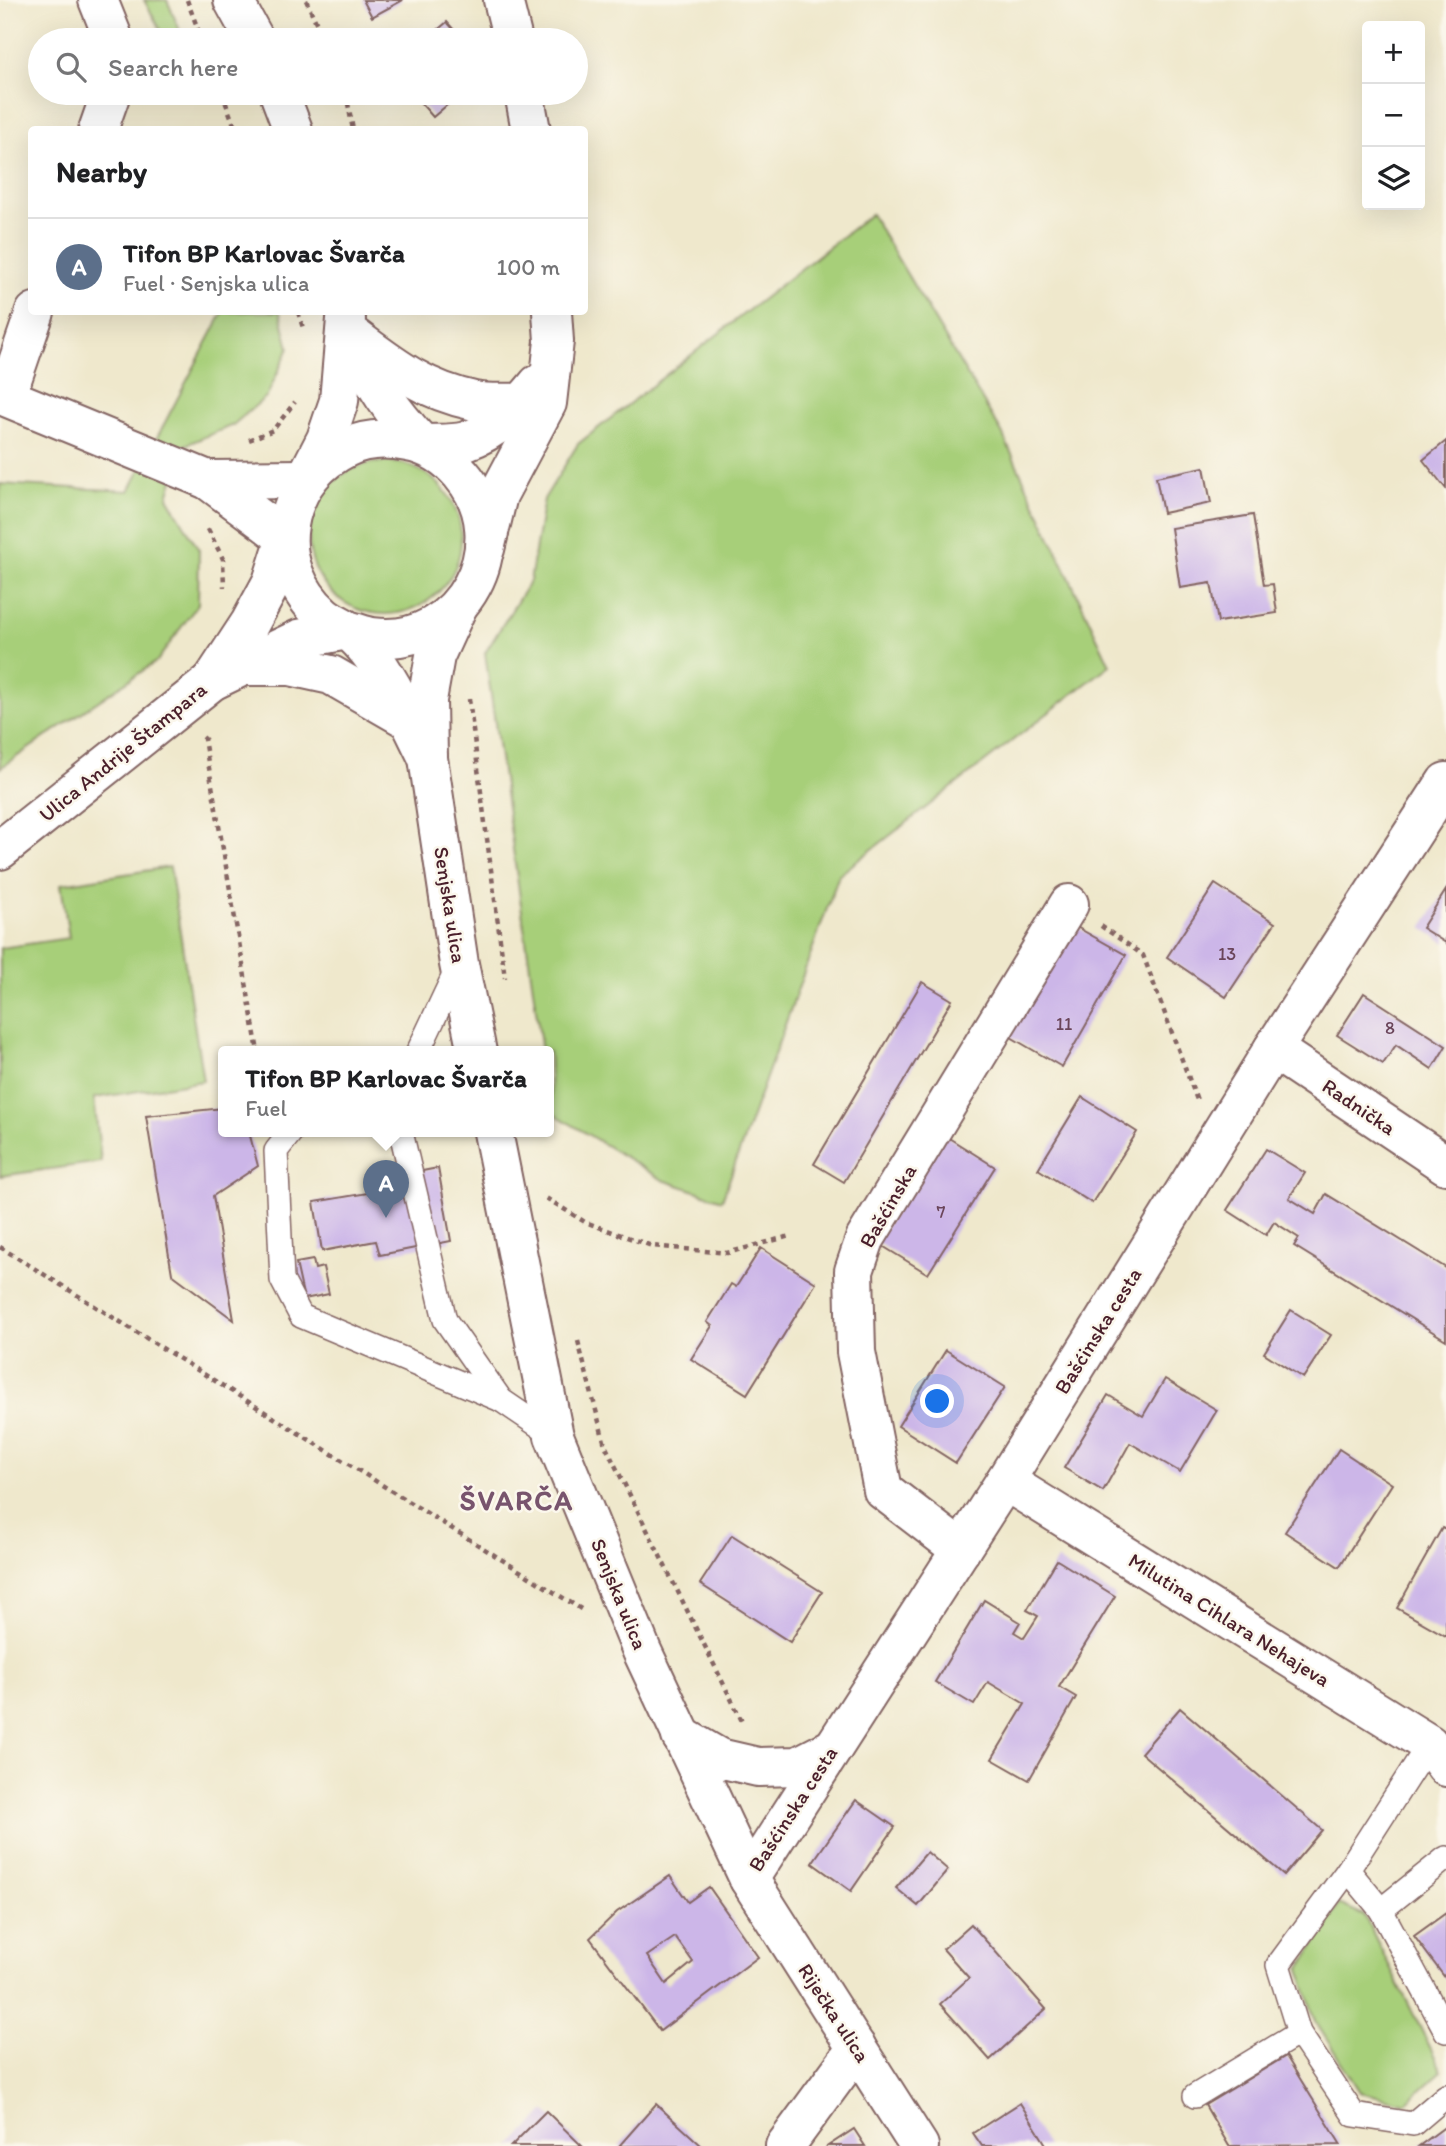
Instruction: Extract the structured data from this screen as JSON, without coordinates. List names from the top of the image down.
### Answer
{
  "streets": {
    "street": [
      "Ulica Andrije Štampara",
      "Senjska ulica",
      "Radnička",
      "Bašćinska",
      "Bašćinska cesta",
      "Milutina Cihlara Nehajeva",
      "Riječka ulica"
    ]
  },
  "crossings": [
    ["Ulica Andrije Štampara", "Senjska ulica"],
    ["Senjska ulica", "Bašćinska cesta"],
    ["Senjska ulica", "Riječka ulica"],
    ["Radnička", "Bašćinska cesta"],
    ["Bašćinska", "Bašćinska cesta"],
    ["Bašćinska cesta", "Milutina Cihlara Nehajeva"],
    ["Bašćinska cesta", "Riječka ulica"]
  ],
  "districts": ["ŠVARČA"],
  "house_numbers": [
    "13",
    "11",
    "8",
    "7"
  ],
  "page": {
    "map_buttons": ["+", "−"],
    "search": "Search here",
    "heading": "Nearby",
    "list": [
      {
        "mark": "A",
        "name": "Tifon BP Karlovac Švarča",
        "note": "Fuel · Senjska ulica",
        "value": "100 m"
      }
    ],
    "popup": ["Tifon BP Karlovac Švarča", "Fuel"],
    "pins": "A"
  }
}
